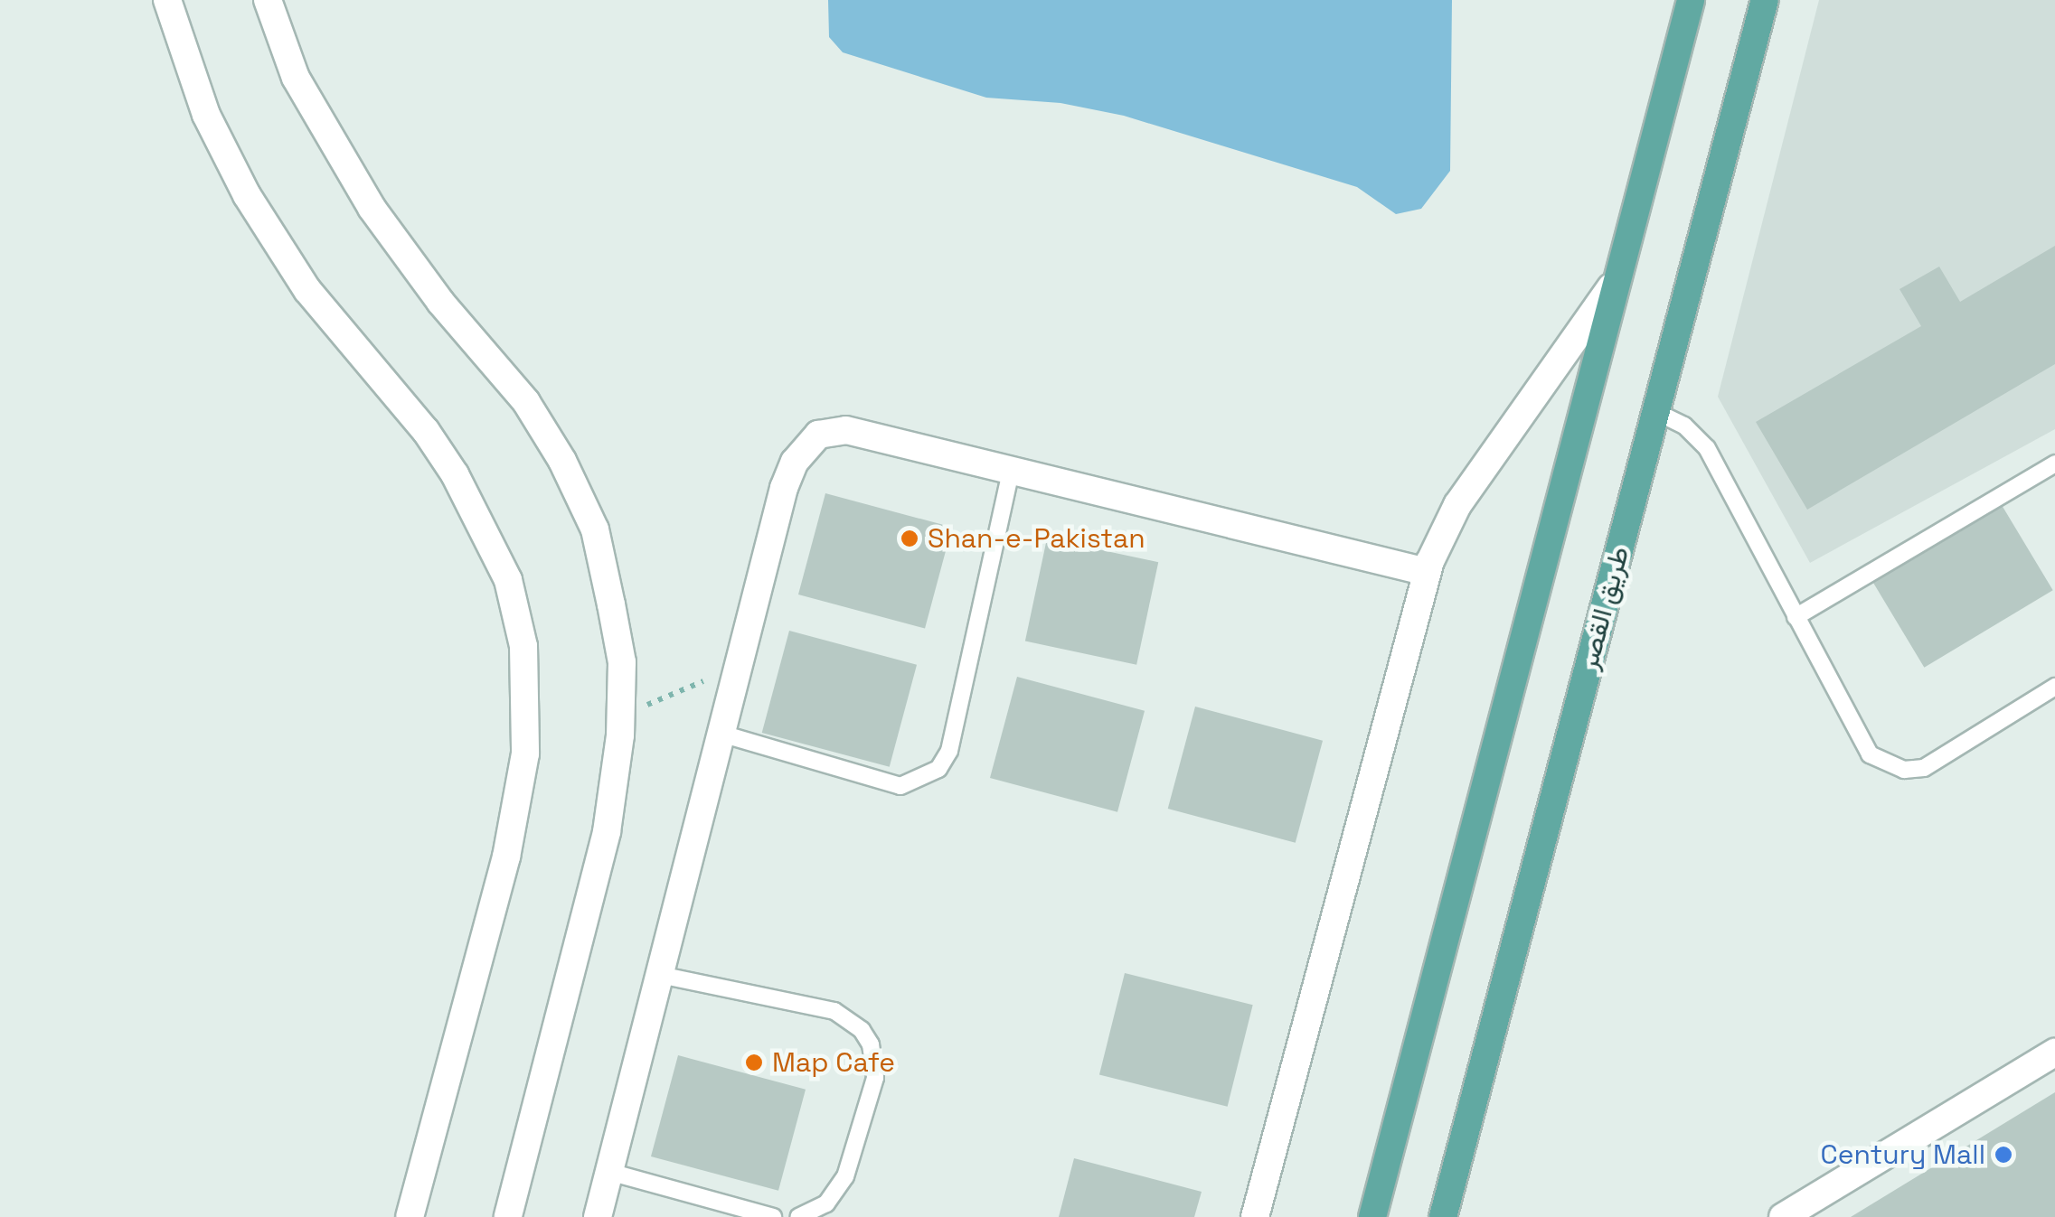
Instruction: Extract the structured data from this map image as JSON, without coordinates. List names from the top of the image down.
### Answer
{
  "streets": {
    "main road": ["طريق القصر"]
  },
  "places": ["Shan-e-Pakistan", "Map Cafe", "Century Mall"]
}
